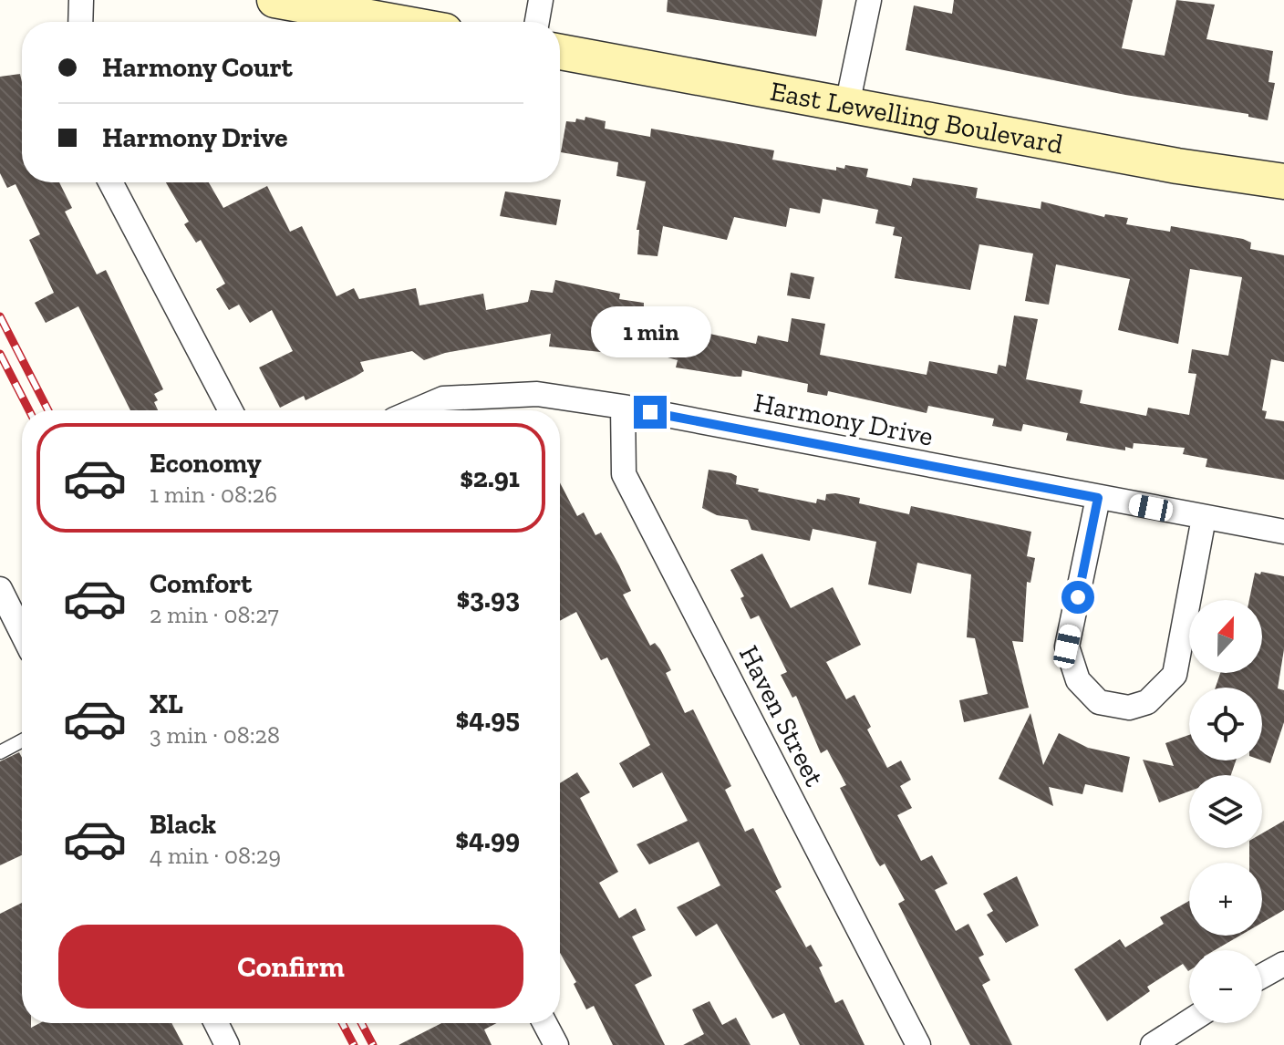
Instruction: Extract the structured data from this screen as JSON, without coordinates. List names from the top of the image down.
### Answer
{
  "streets": {
    "main road": ["East Lewelling Boulevard"],
    "street": ["Harmony Drive", "Haven Street"]
  },
  "crossings": [
    ["Harmony Drive", "Haven Street"]
  ],
  "north": "top",
  "page": {
    "banner": ["Harmony Court", "Harmony Drive"],
    "bubble": "1 min",
    "list": [
      {
        "name": "Economy",
        "note": "1 min · 08:26",
        "value": "$2.91"
      },
      {
        "name": "Comfort",
        "note": "2 min · 08:27",
        "value": "$3.93"
      },
      {
        "name": "XL",
        "note": "3 min · 08:28",
        "value": "$4.95"
      },
      {
        "name": "Black",
        "note": "4 min · 08:29",
        "value": "$4.99"
      }
    ],
    "map_buttons": ["+", "−"],
    "buttons": "Confirm"
  }
}
